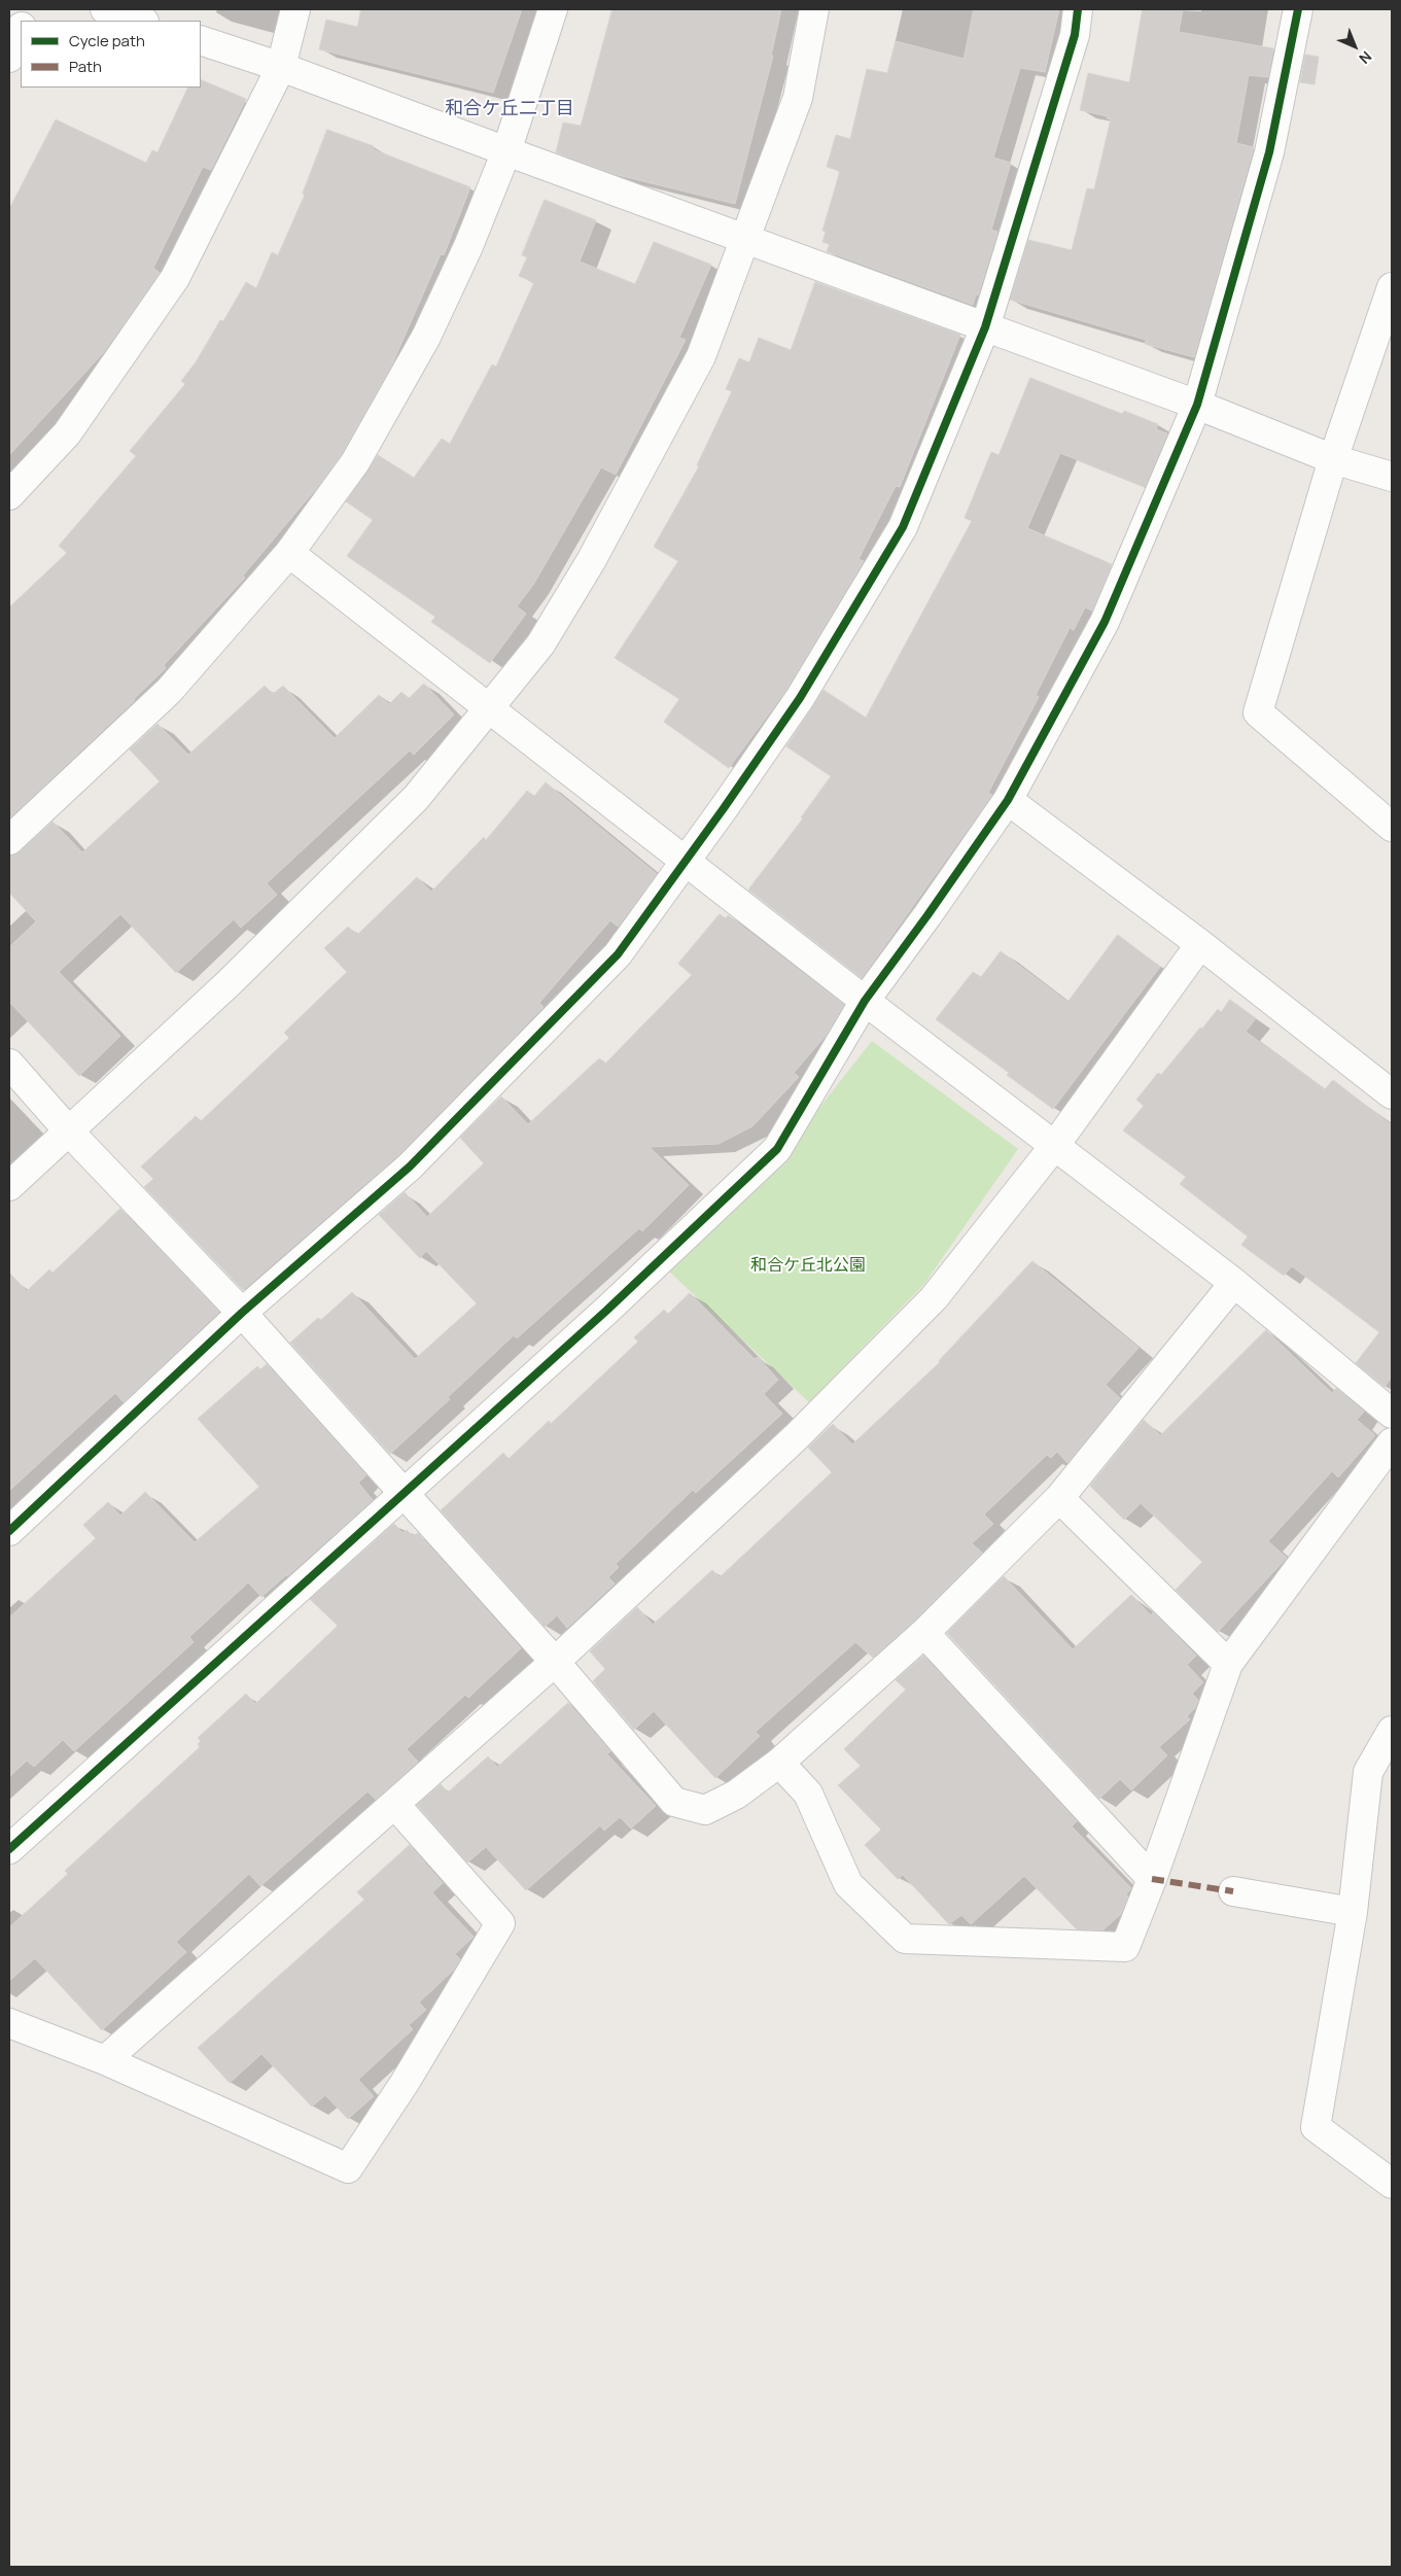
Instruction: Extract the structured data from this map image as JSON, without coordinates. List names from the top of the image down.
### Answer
{
  "districts": ["和合ケ丘二丁目"],
  "parks": ["和合ケ丘北公園"],
  "legend": ["Cycle path", "Path"],
  "north": "bottom right"
}
